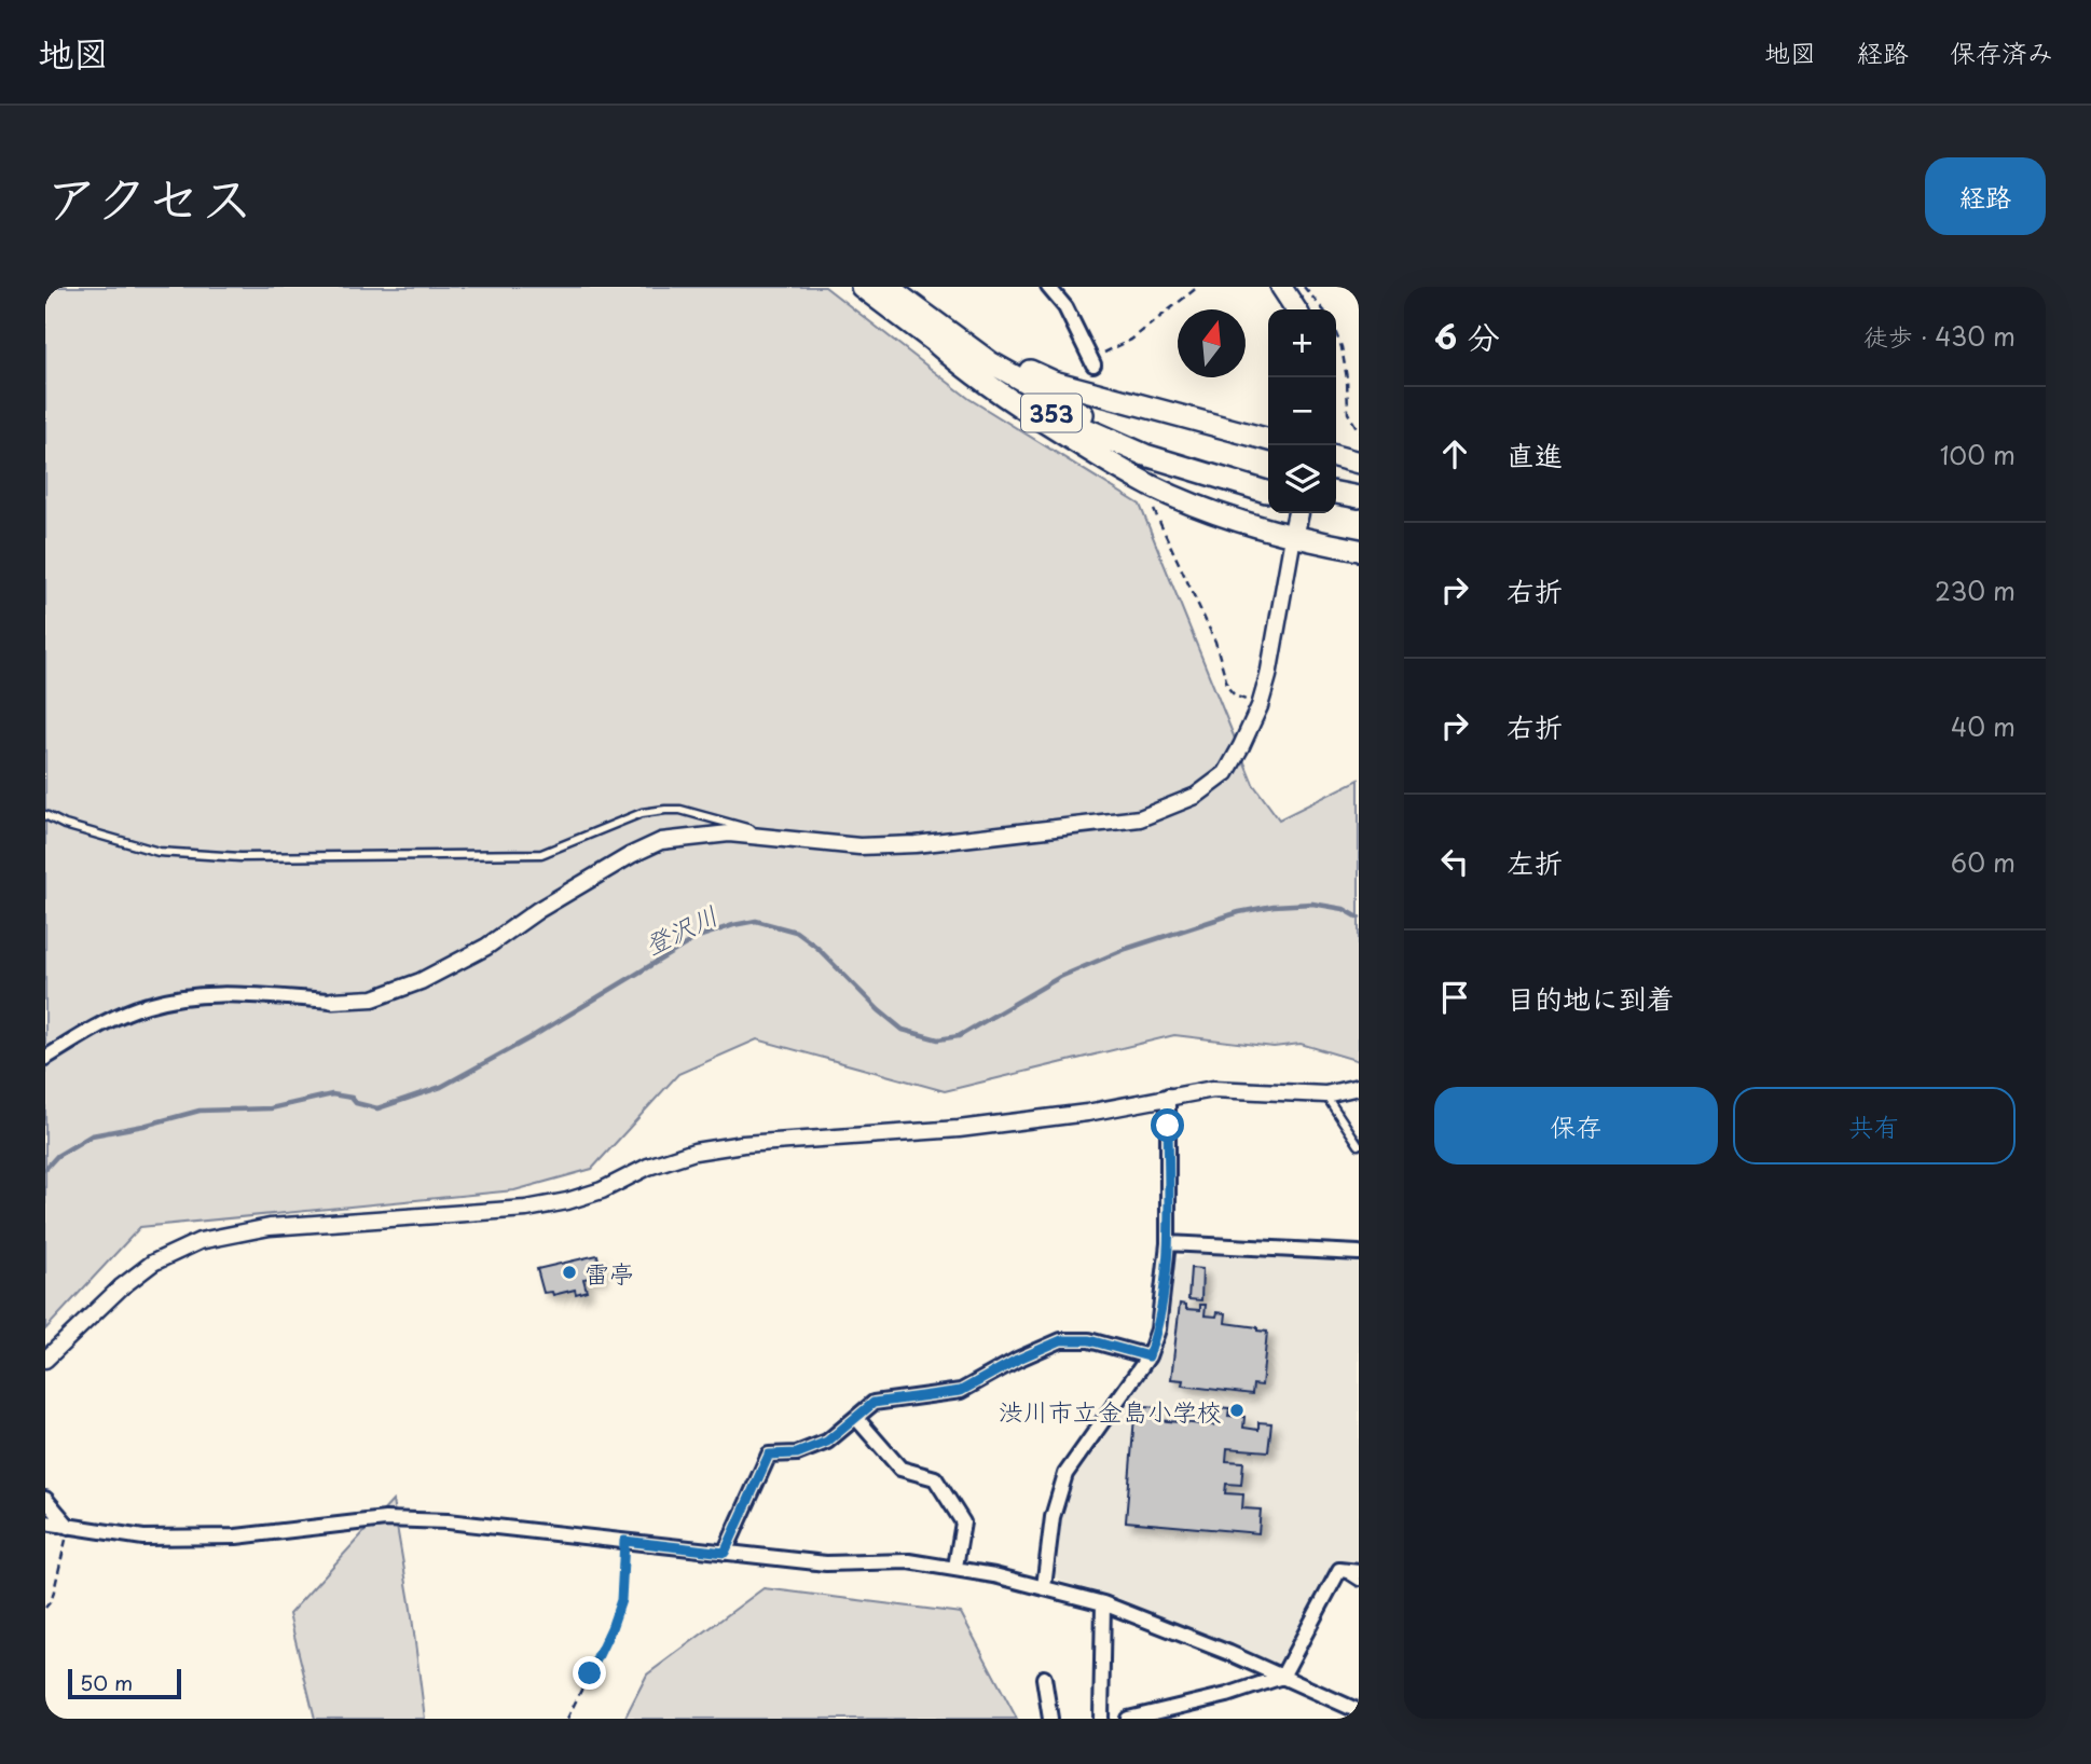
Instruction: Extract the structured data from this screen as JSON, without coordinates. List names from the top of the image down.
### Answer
{
  "streets": {
    "highway": ["353"]
  },
  "water": ["登沢川"],
  "places": ["雷亭", "渋川市立金島小学校"],
  "scale_bar": "50 m",
  "north": "top",
  "page": {
    "header": "地図",
    "nav": ["地図", "経路", "保存済み"],
    "title": "アクセス",
    "buttons": [
      "経路",
      ["保存", "共有"]
    ],
    "heading": ["6 分", "徒歩 · 430 m"],
    "map_buttons": ["+", "−"],
    "list": [
      ["直進", "100 m"],
      ["右折", "230 m"],
      ["右折", "40 m"],
      ["左折", "60 m"],
      "目的地に到着"
    ],
    "scale": "50 m"
  }
}
